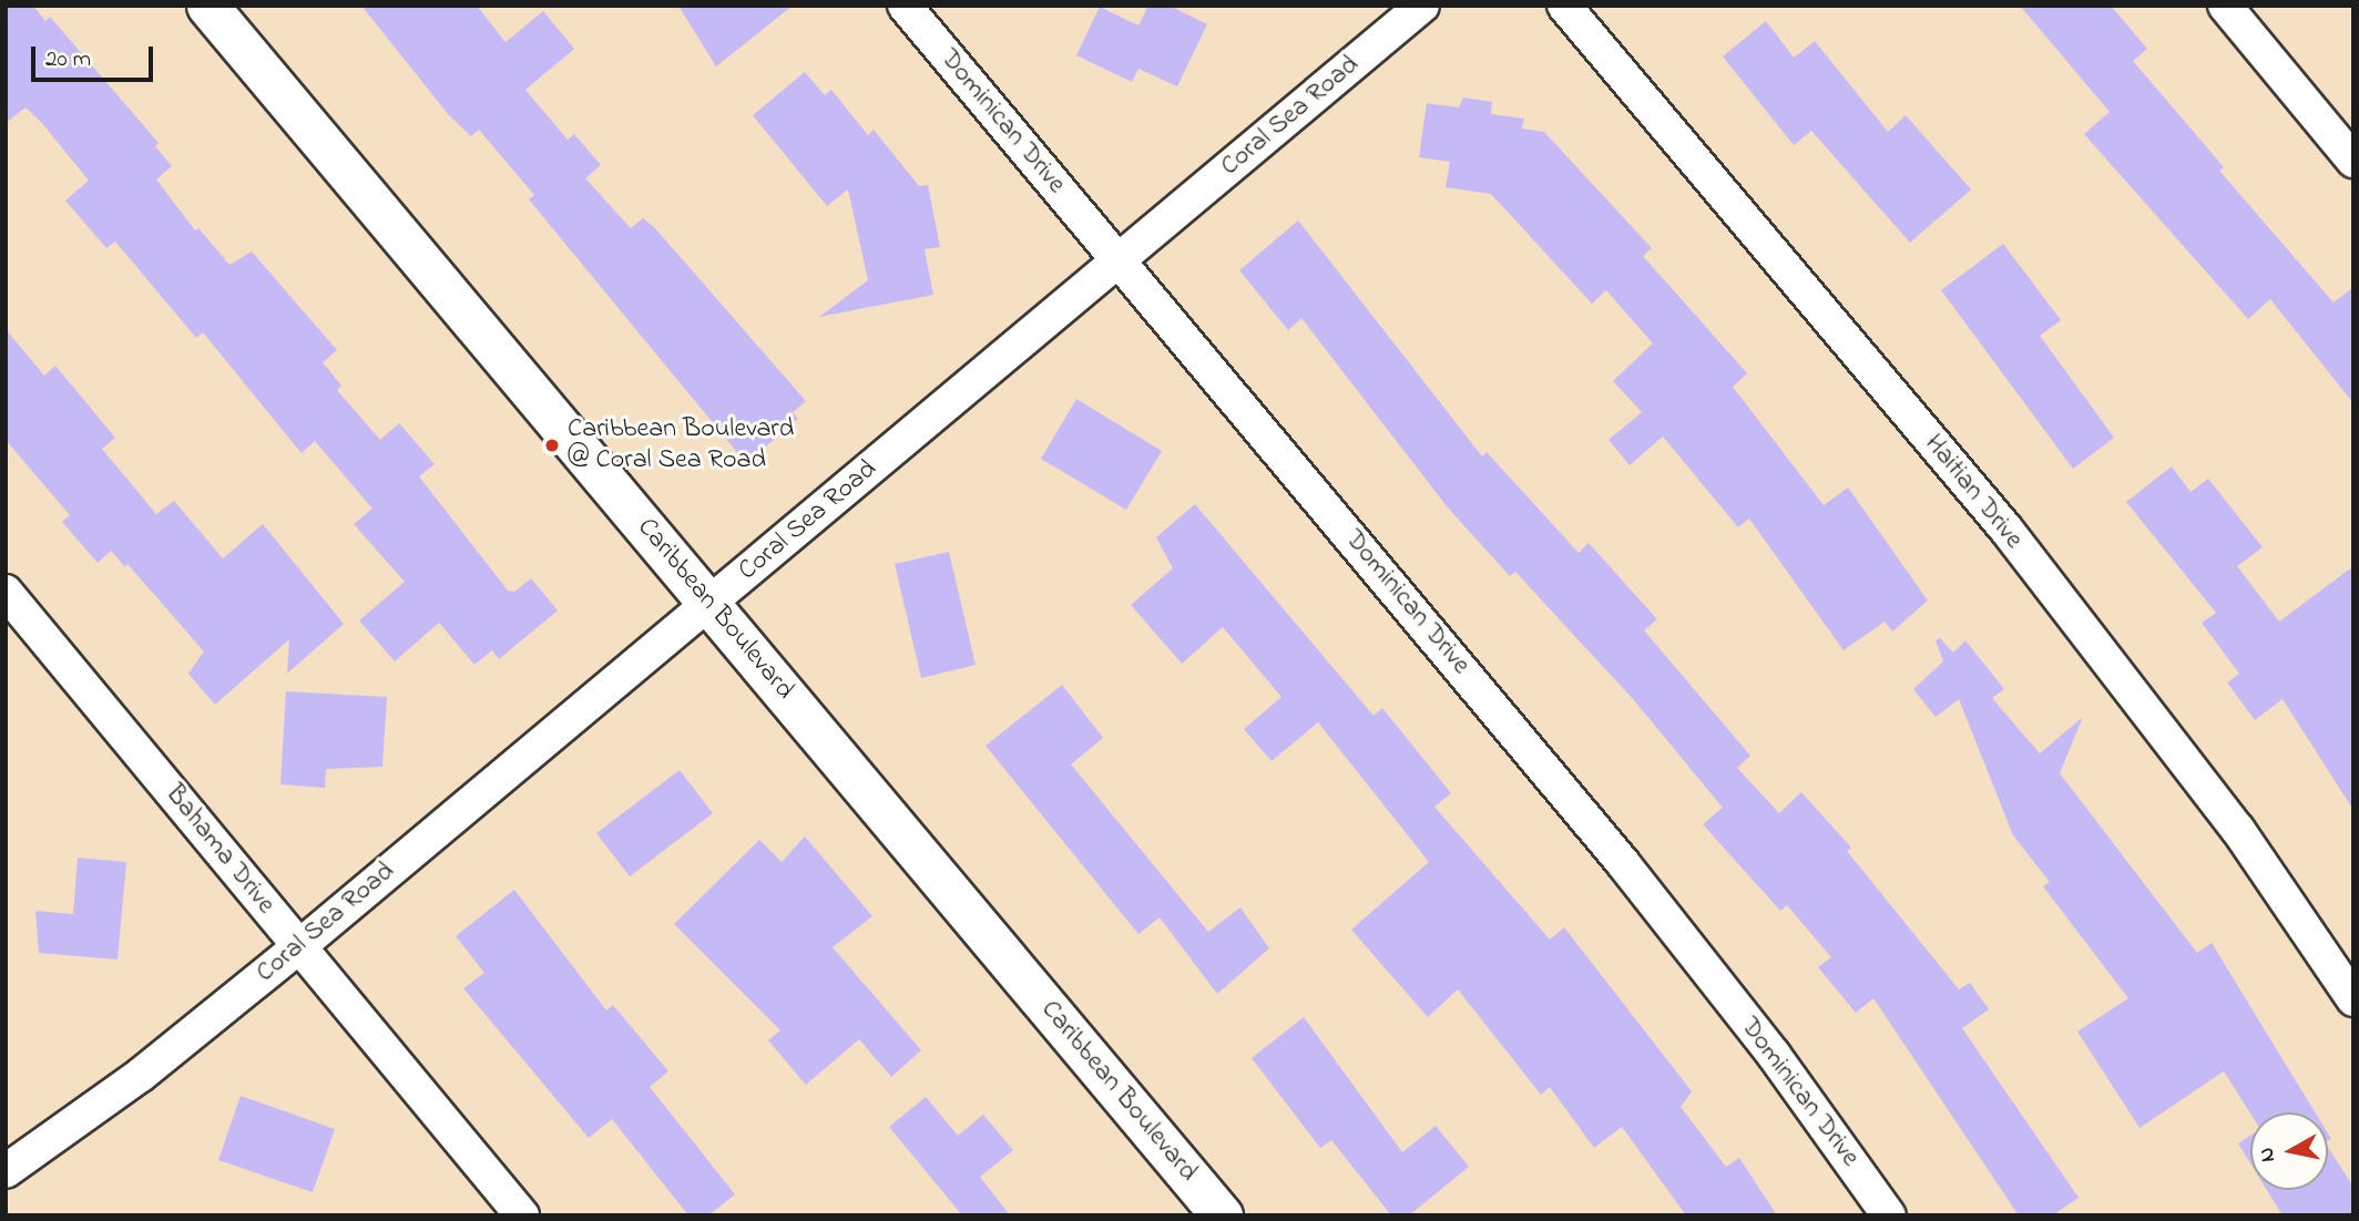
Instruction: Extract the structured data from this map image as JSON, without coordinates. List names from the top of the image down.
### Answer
{
  "streets": {
    "street": [
      "Coral Sea Road",
      "Dominican Drive",
      "Haitian Drive",
      "Caribbean Boulevard",
      "Bahama Drive"
    ]
  },
  "crossings": [
    ["Coral Sea Road", "Dominican Drive"],
    ["Coral Sea Road", "Caribbean Boulevard"],
    ["Coral Sea Road", "Bahama Drive"]
  ],
  "places": ["Caribbean Boulevard @ Coral Sea Road"],
  "scale_bar": "20 m",
  "north": "left"
}
